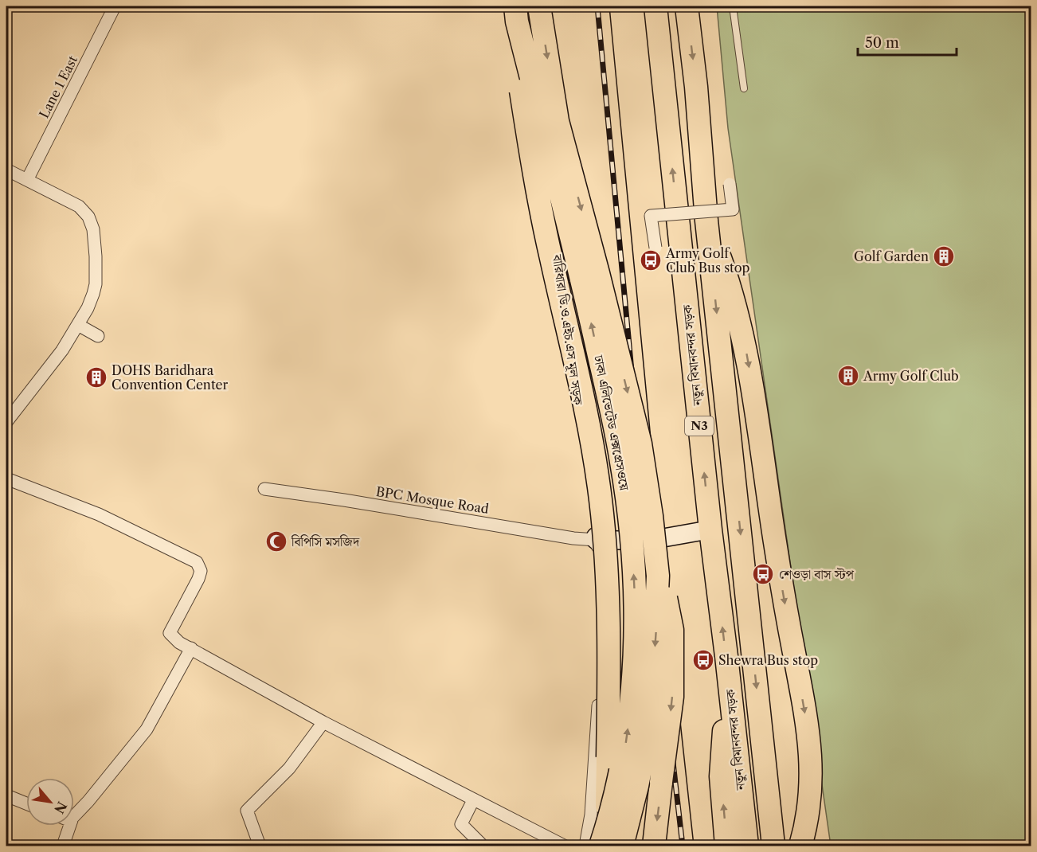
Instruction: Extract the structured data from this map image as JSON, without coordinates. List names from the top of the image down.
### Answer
{
  "streets": {
    "highway": ["নতুন বিমানবন্দর সড়ক", "ঢাকা এলিভেটেড এক্সপ্রেসওয়ে", "N3"],
    "street": ["Lane 1 East", "বারিধারা ডি.ও.এইচ.এস মূল সড়ক", "BPC Mosque Road"]
  },
  "crossings": [
    ["বারিধারা ডি.ও.এইচ.এস মূল সড়ক", "ঢাকা এলিভেটেড এক্সপ্রেসওয়ে"],
    ["বারিধারা ডি.ও.এইচ.এস মূল সড়ক", "BPC Mosque Road"]
  ],
  "places": {
    "building": ["Golf Garden", "Army Golf Club", "DOHS Baridhara Convention Center"],
    "bus stop": ["Army Golf Club Bus stop", "শেওড়া বাস স্টপ", "Shewra Bus stop"],
    "mosque": ["বিপিসি মসজিদ"]
  },
  "scale_bar": "50 m",
  "north": "bottom right"
}
